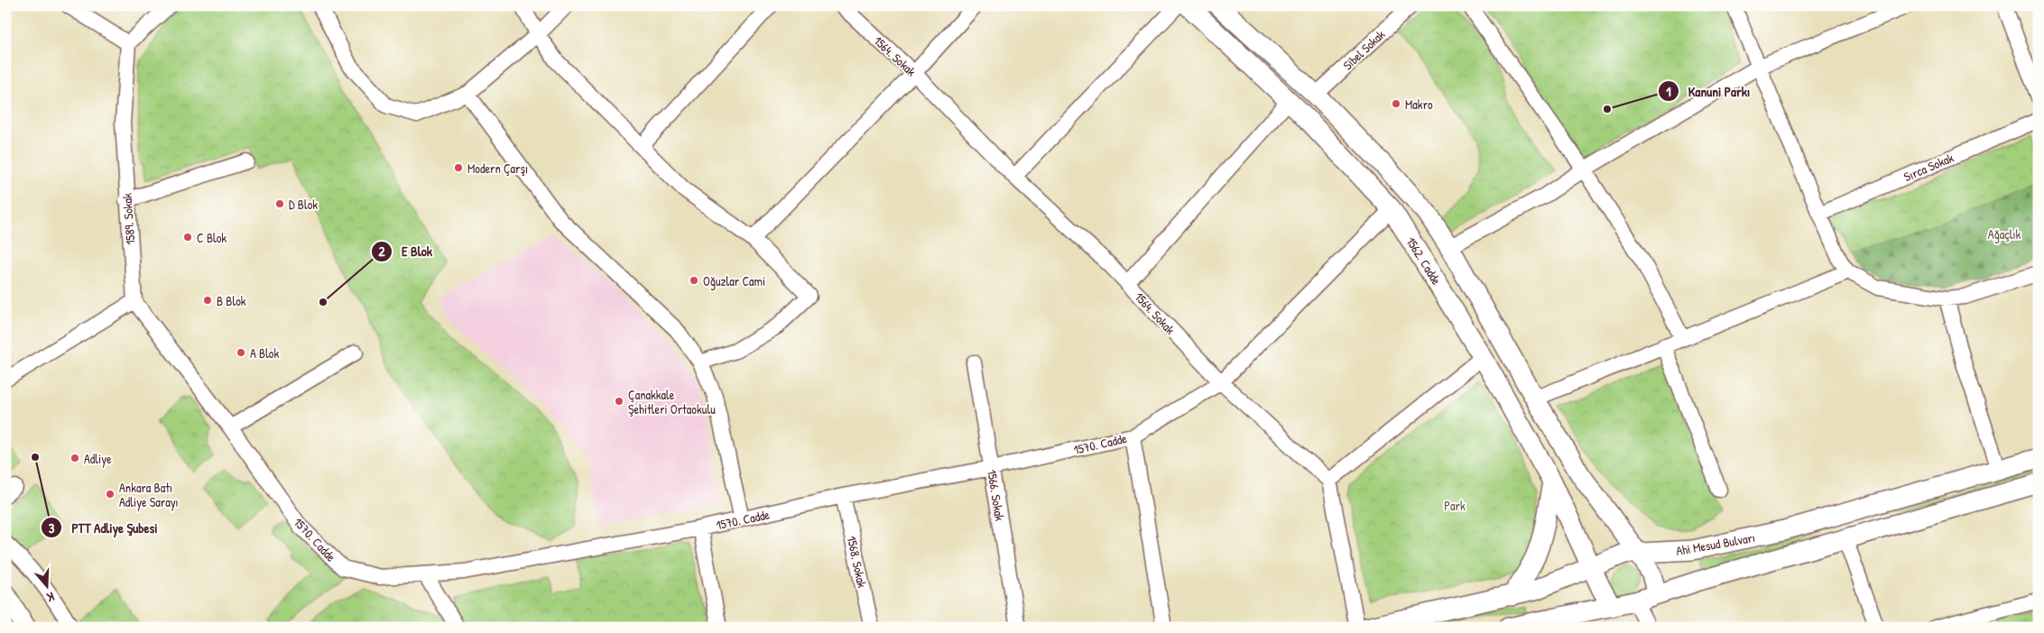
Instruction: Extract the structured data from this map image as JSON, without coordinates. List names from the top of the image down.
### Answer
{
  "streets": {
    "main road": ["1562. Cadde", "Ahi Mesud Bulvarı"],
    "street": [
      "Sibel Sokak",
      "1564. Sokak",
      "Sırca Sokak",
      "1589. Sokak",
      "1570. Cadde",
      "1566. Sokak",
      "1568. Sokak"
    ]
  },
  "crossings": [
    ["1564. Sokak", "1570. Cadde"],
    ["1589. Sokak", "1570. Cadde"],
    ["1562. Cadde", "1570. Cadde"],
    ["1562. Cadde", "Ahi Mesud Bulvarı"],
    ["1570. Cadde", "1566. Sokak"],
    ["1570. Cadde", "1568. Sokak"]
  ],
  "parks": ["Ağaçlık", "Park"],
  "places": [
    "Makro",
    "Kanuni Parkı",
    "Modern Çarşı",
    "D Blok",
    "C Blok",
    "Oğuzlar Cami",
    "B Blok",
    "E Blok",
    "A Blok",
    "Çanakkale Şehitleri Ortaokulu",
    "PTT Adliye Şubesi",
    "Adliye",
    "Ankara Batı Adliye Sarayı"
  ],
  "north": "bottom"
}
